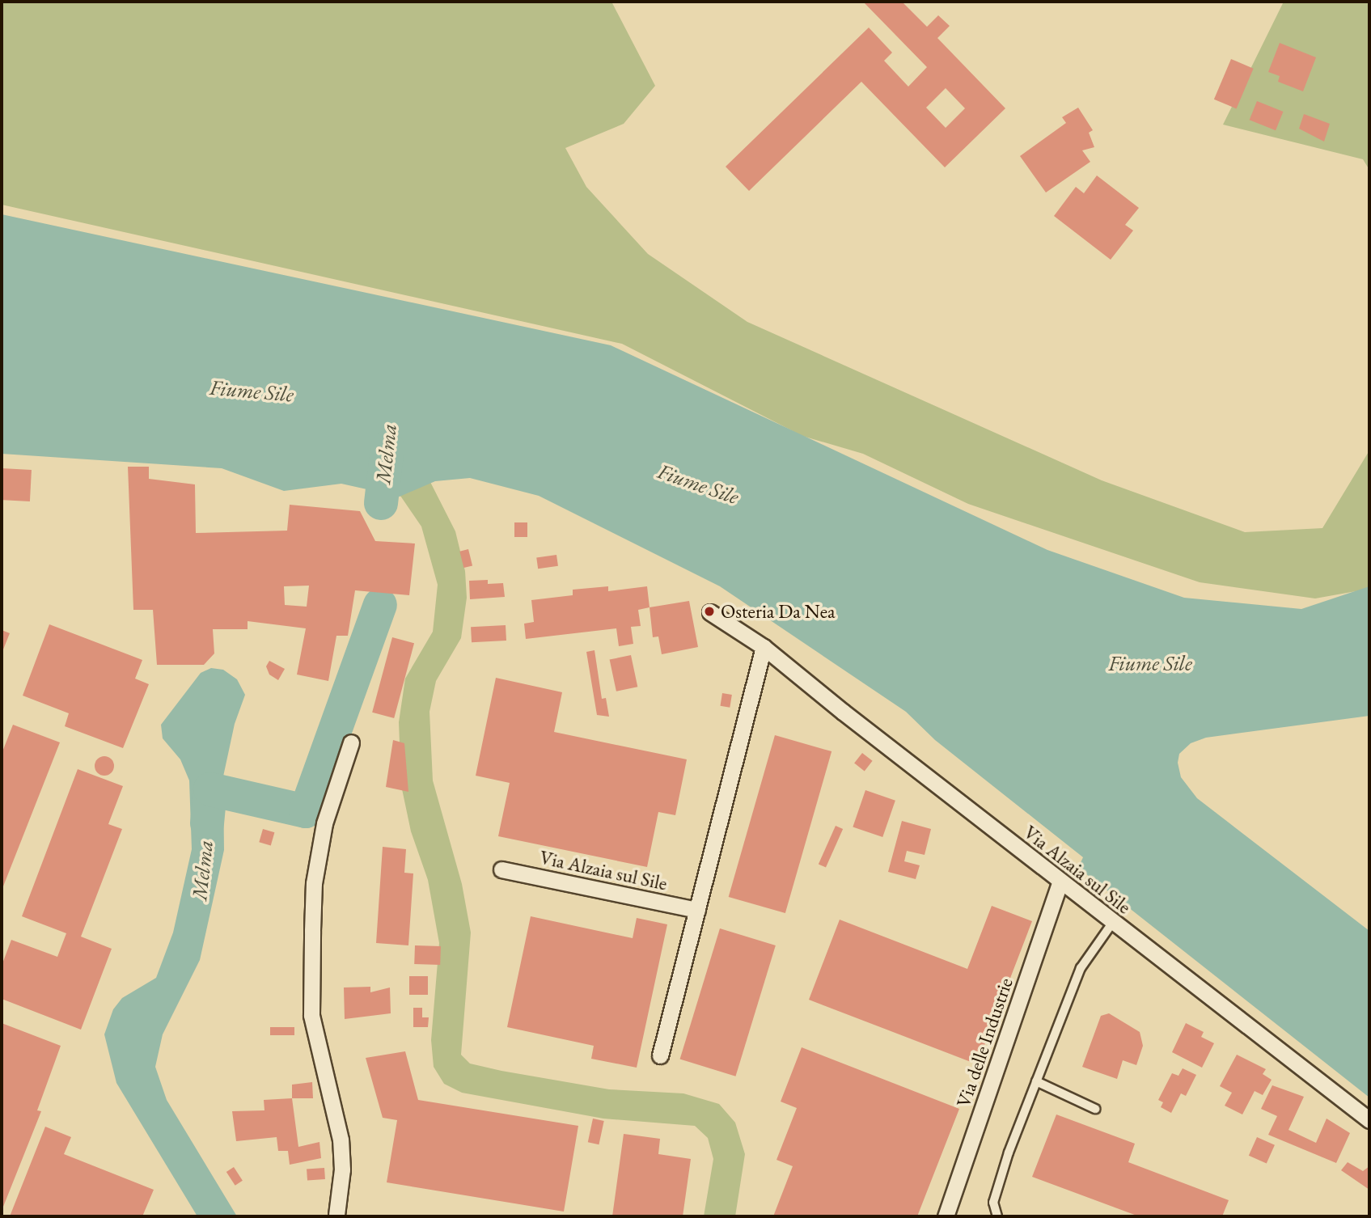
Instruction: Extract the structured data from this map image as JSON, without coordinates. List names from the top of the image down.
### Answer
{
  "streets": {
    "street": ["Via Alzaia sul Sile", "Via delle Industrie"]
  },
  "crossings": [
    ["Via Alzaia sul Sile", "Via delle Industrie"]
  ],
  "water": ["Fiume Sile", "Melma"],
  "places": ["Osteria Da Nea"]
}
